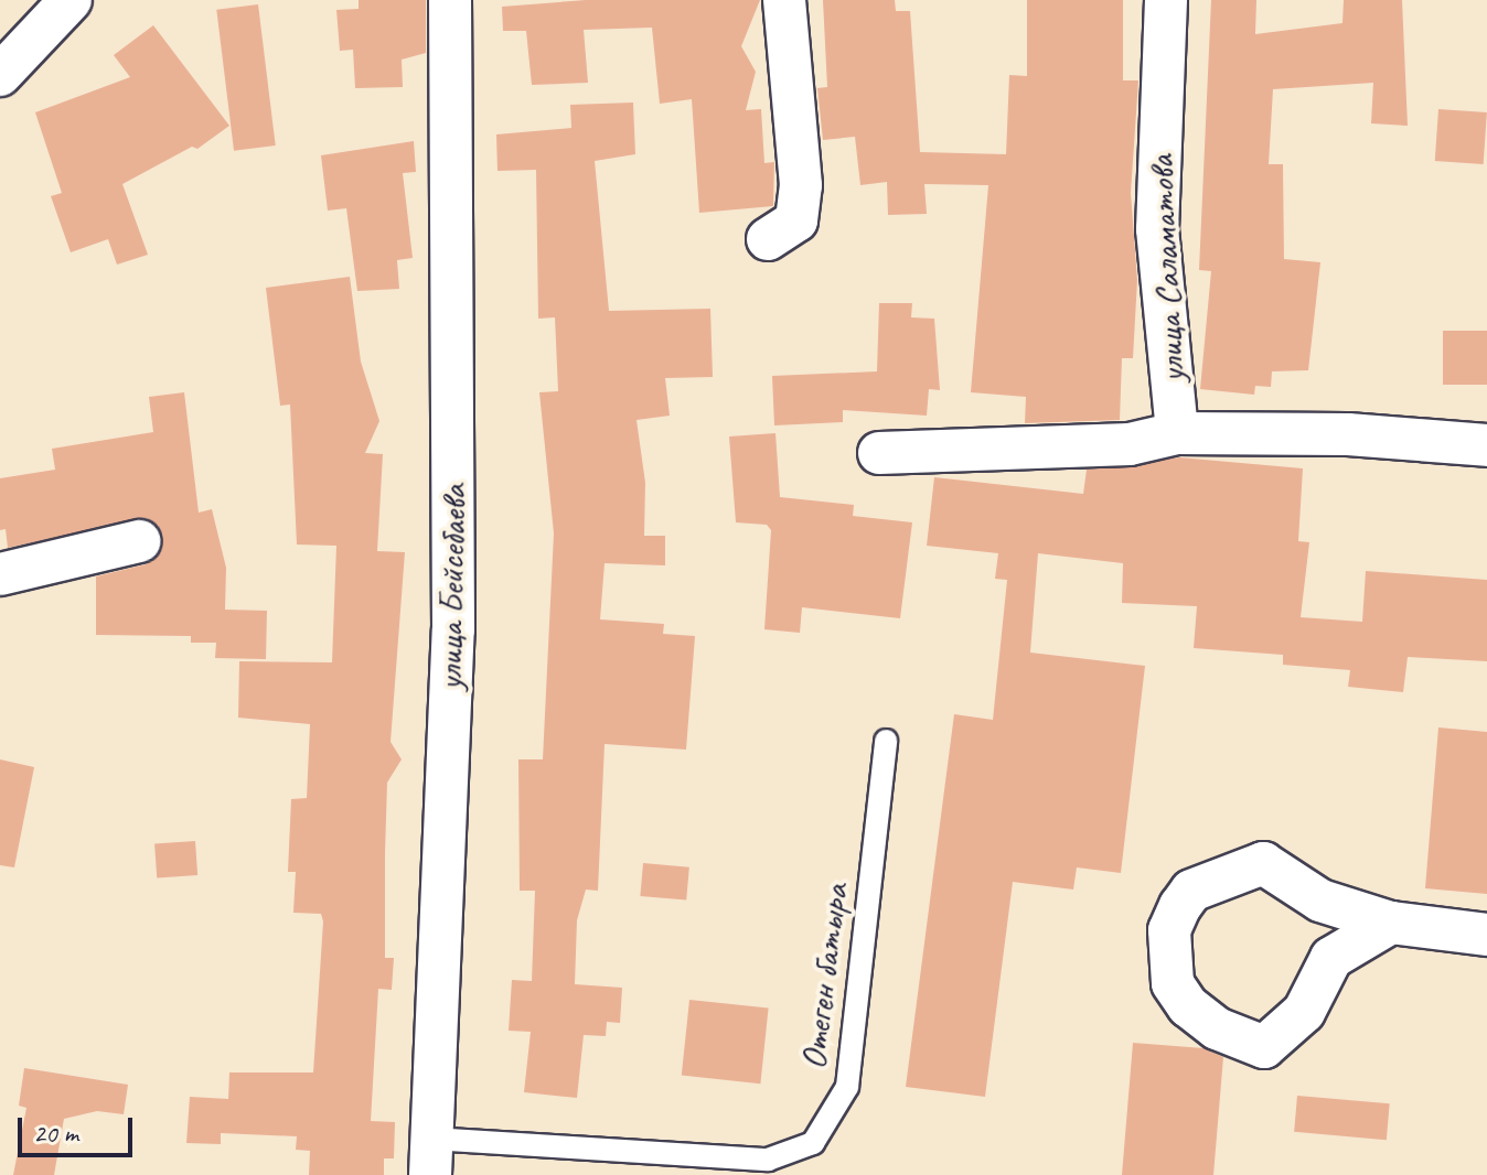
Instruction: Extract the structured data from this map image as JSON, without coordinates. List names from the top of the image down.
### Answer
{
  "streets": {
    "street": ["улица Саламатова", "улица Бейсебаева"],
    "lane": ["Отеген батыра"]
  },
  "crossings": [
    ["улица Бейсебаева", "Отеген батыра"]
  ],
  "scale_bar": "20 m"
}
